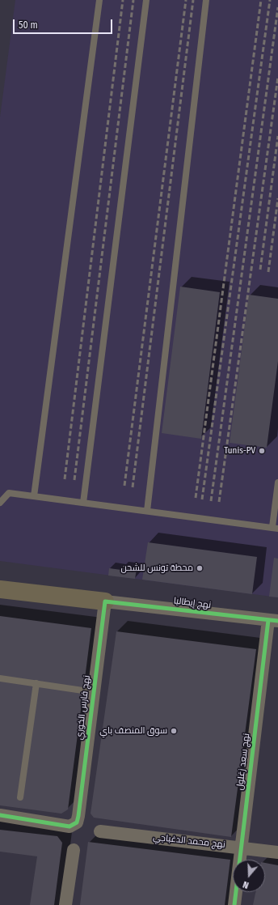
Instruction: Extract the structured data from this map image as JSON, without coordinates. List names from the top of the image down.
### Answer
{
  "streets": {
    "street": [
      "نهج إيطاليا",
      "نهج فارس الخوري",
      "نهج سعد زغلول",
      "نهج محمد الدغباجي"
    ]
  },
  "crossings": [
    ["نهج إيطاليا", "نهج فارس الخوري"],
    ["نهج إيطاليا", "نهج سعد زغلول"],
    ["نهج سعد زغلول", "نهج محمد الدغباجي"]
  ],
  "places": ["Tunis-PV", "محطة تونس للشحن", "سوق المنصف باي"],
  "scale_bar": "50 m",
  "north": "bottom"
}
